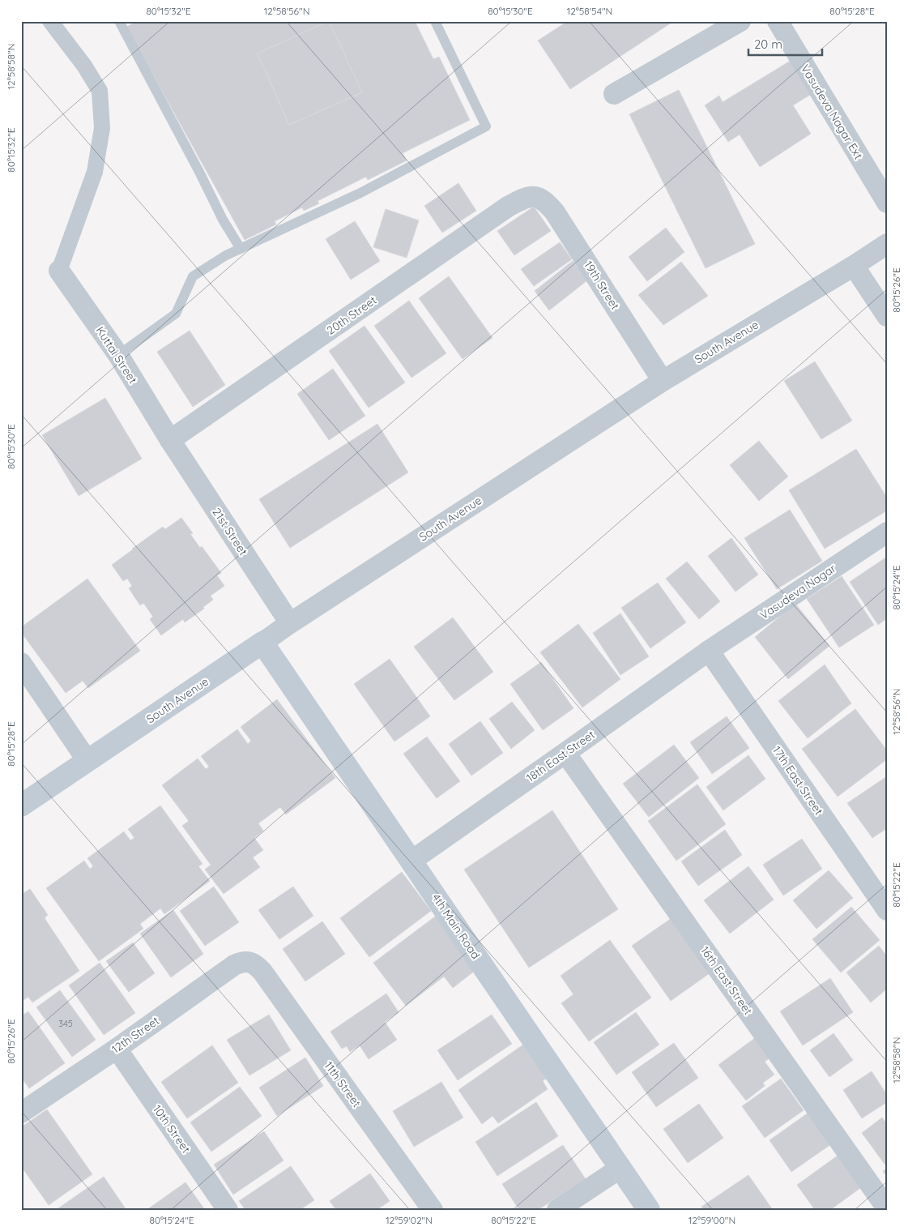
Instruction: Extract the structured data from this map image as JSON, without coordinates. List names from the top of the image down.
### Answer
{
  "streets": {
    "main road": ["South Avenue", "4th Main Road"],
    "street": [
      "Vasudeva Nagar Ext",
      "19th Street",
      "20th Street",
      "Kuttai Street",
      "21st Street",
      "Vasudeva Nagar",
      "18th East Street",
      "17th East Street",
      "16th East Street",
      "12th Street",
      "11th Street",
      "10th Street"
    ]
  },
  "crossings": [
    ["19th Street", "20th Street"],
    ["19th Street", "South Avenue"],
    ["20th Street", "Kuttai Street"],
    ["20th Street", "21st Street"],
    ["South Avenue", "21st Street"],
    ["South Avenue", "4th Main Road"],
    ["Kuttai Street", "21st Street"],
    ["Vasudeva Nagar", "18th East Street"],
    ["Vasudeva Nagar", "17th East Street"],
    ["18th East Street", "17th East Street"],
    ["18th East Street", "4th Main Road"],
    ["18th East Street", "16th East Street"],
    ["12th Street", "11th Street"],
    ["12th Street", "10th Street"]
  ],
  "house_numbers": ["345"],
  "scale_bar": "20 m",
  "coordinates": [
    "80°15'32\"E",
    "12°58'56\"N",
    "80°15'30\"E",
    "12°58'54\"N",
    "80°15'28\"E",
    "12°58'58\"N",
    "80°15'26\"E",
    "80°15'24\"E",
    "80°15'22\"E",
    "12°59'02\"N",
    "12°59'00\"N"
  ]
}
